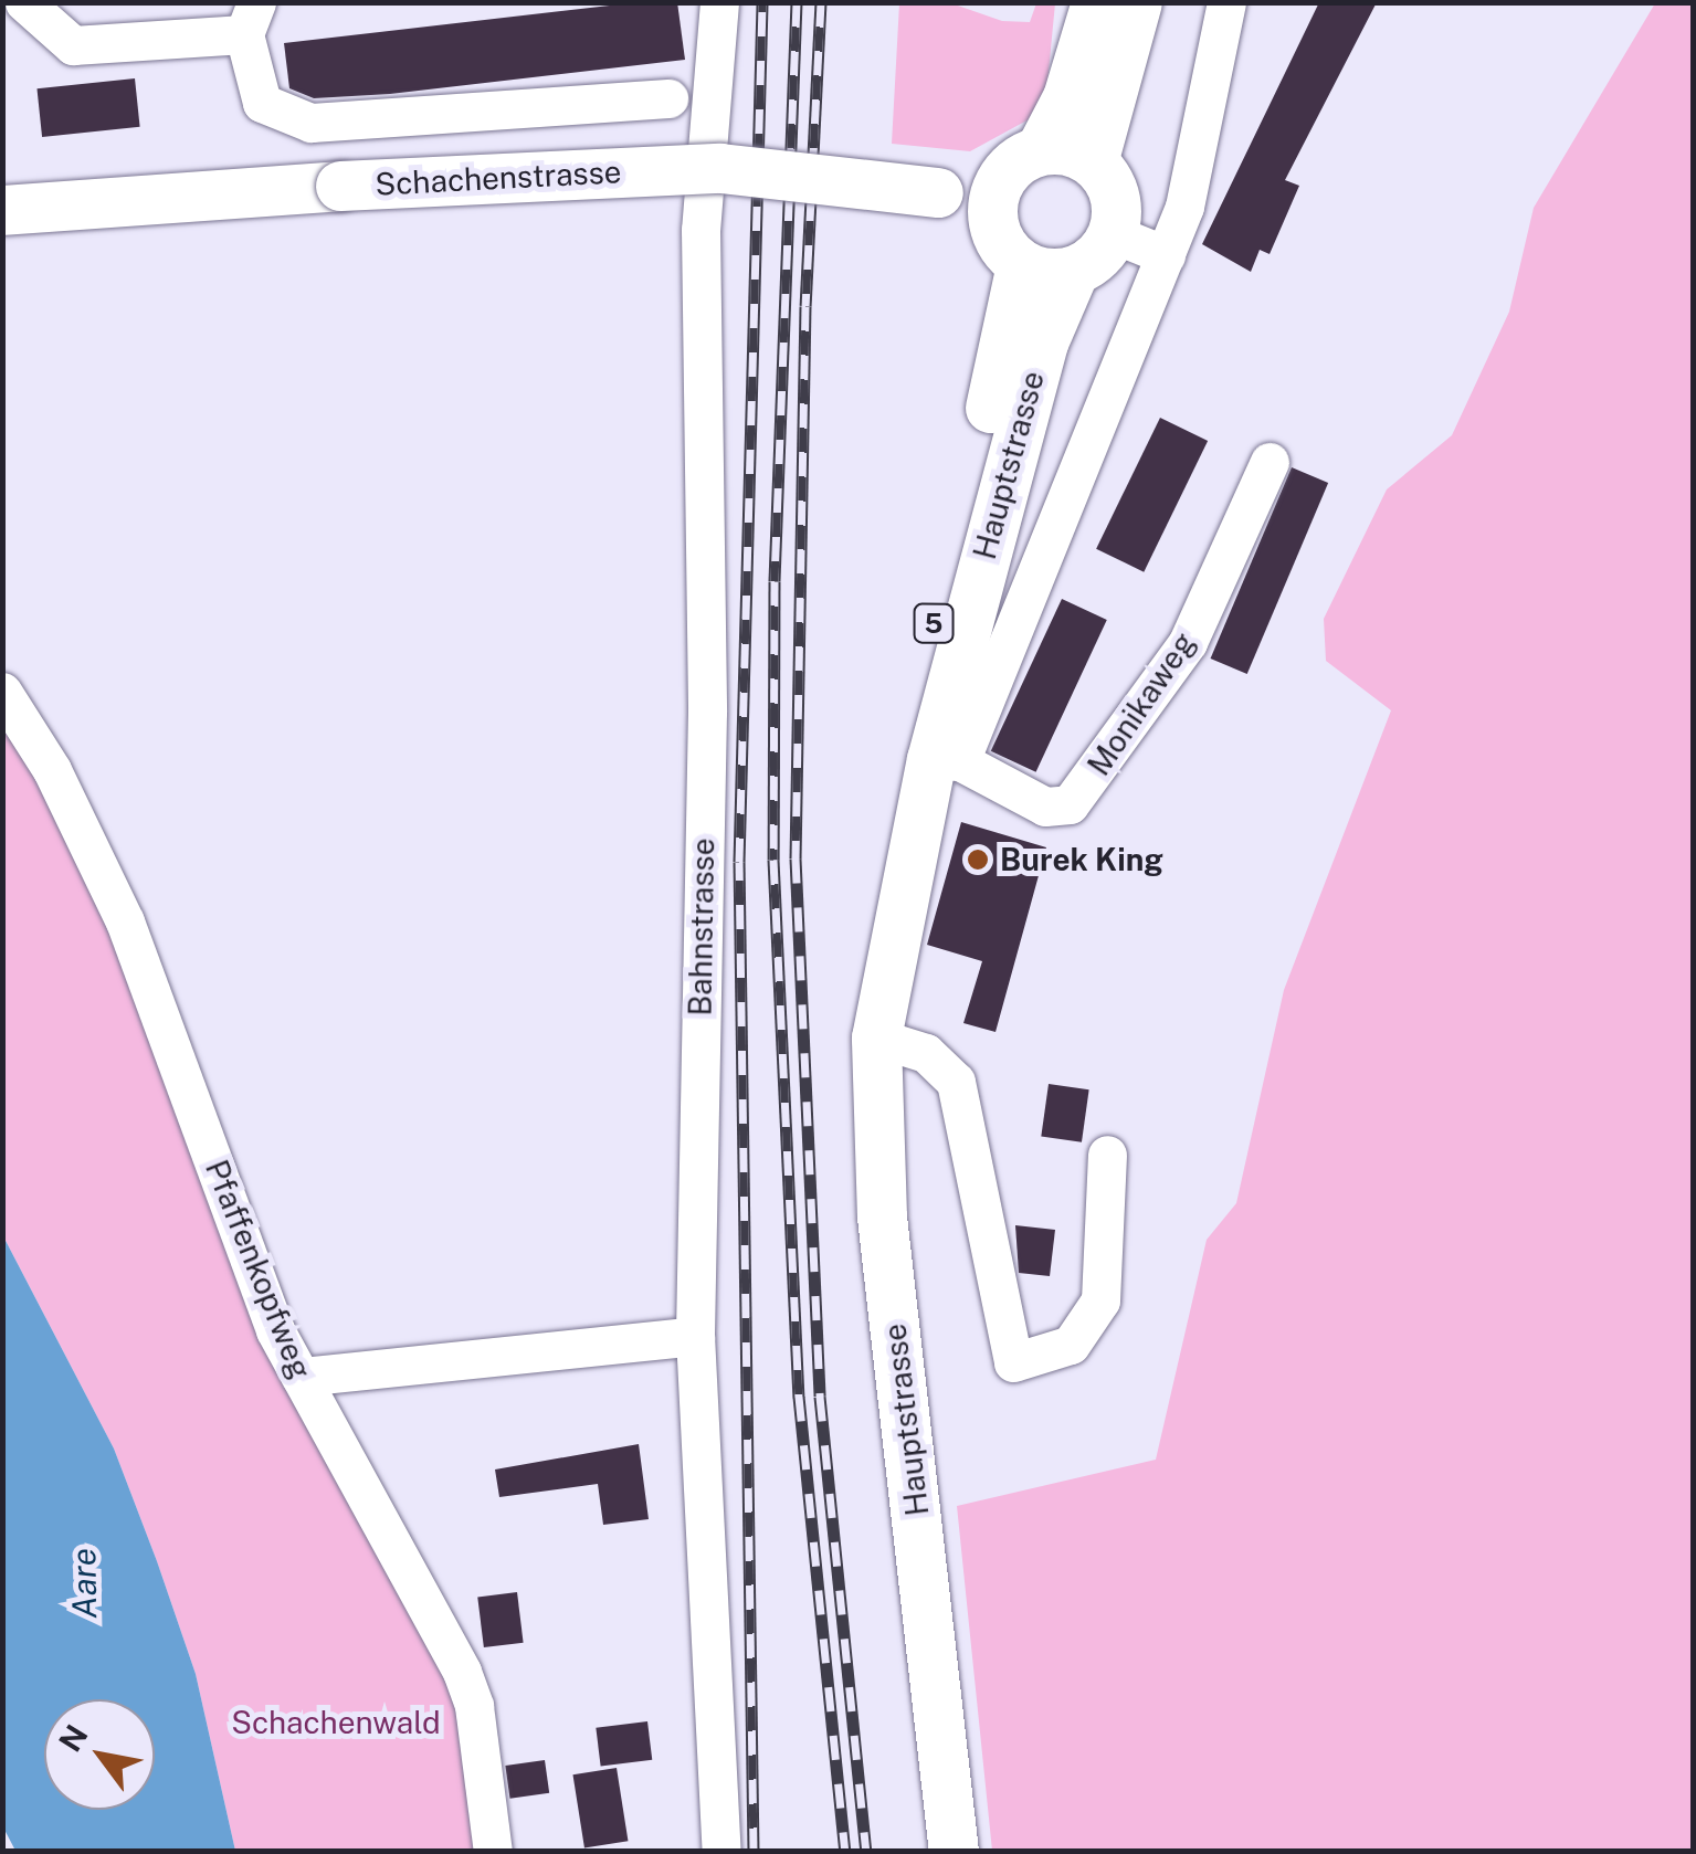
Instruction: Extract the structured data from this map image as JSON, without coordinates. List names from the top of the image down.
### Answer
{
  "streets": {
    "main road": ["Schachenstrasse", "Hauptstrasse", "5"],
    "street": ["Monikaweg", "Bahnstrasse", "Pfaffenkopfweg"]
  },
  "crossings": [
    ["Schachenstrasse", "Hauptstrasse"],
    ["Hauptstrasse", "Monikaweg"]
  ],
  "water": ["Aare"],
  "parks": ["Schachenwald"],
  "places": ["Burek King"],
  "north": "top left"
}
